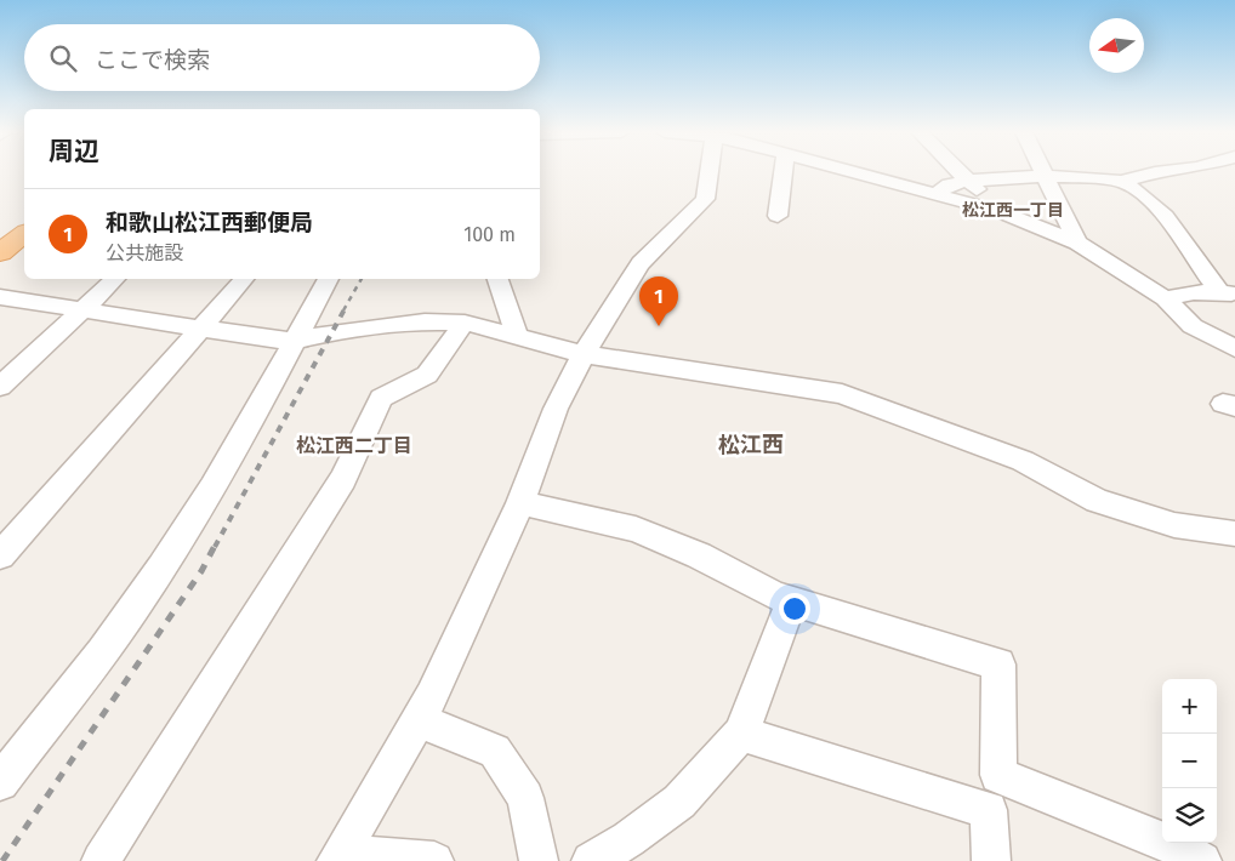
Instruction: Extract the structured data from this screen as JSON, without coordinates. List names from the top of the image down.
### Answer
{
  "districts": ["松江西一丁目", "松江西二丁目", "松江西"],
  "north": "left",
  "page": {
    "search": "ここで検索",
    "heading": "周辺",
    "list": [
      {
        "mark": "1",
        "name": "和歌山松江西郵便局",
        "note": "公共施設",
        "value": "100 m"
      }
    ],
    "pins": "1",
    "map_buttons": ["+", "−"]
  }
}
